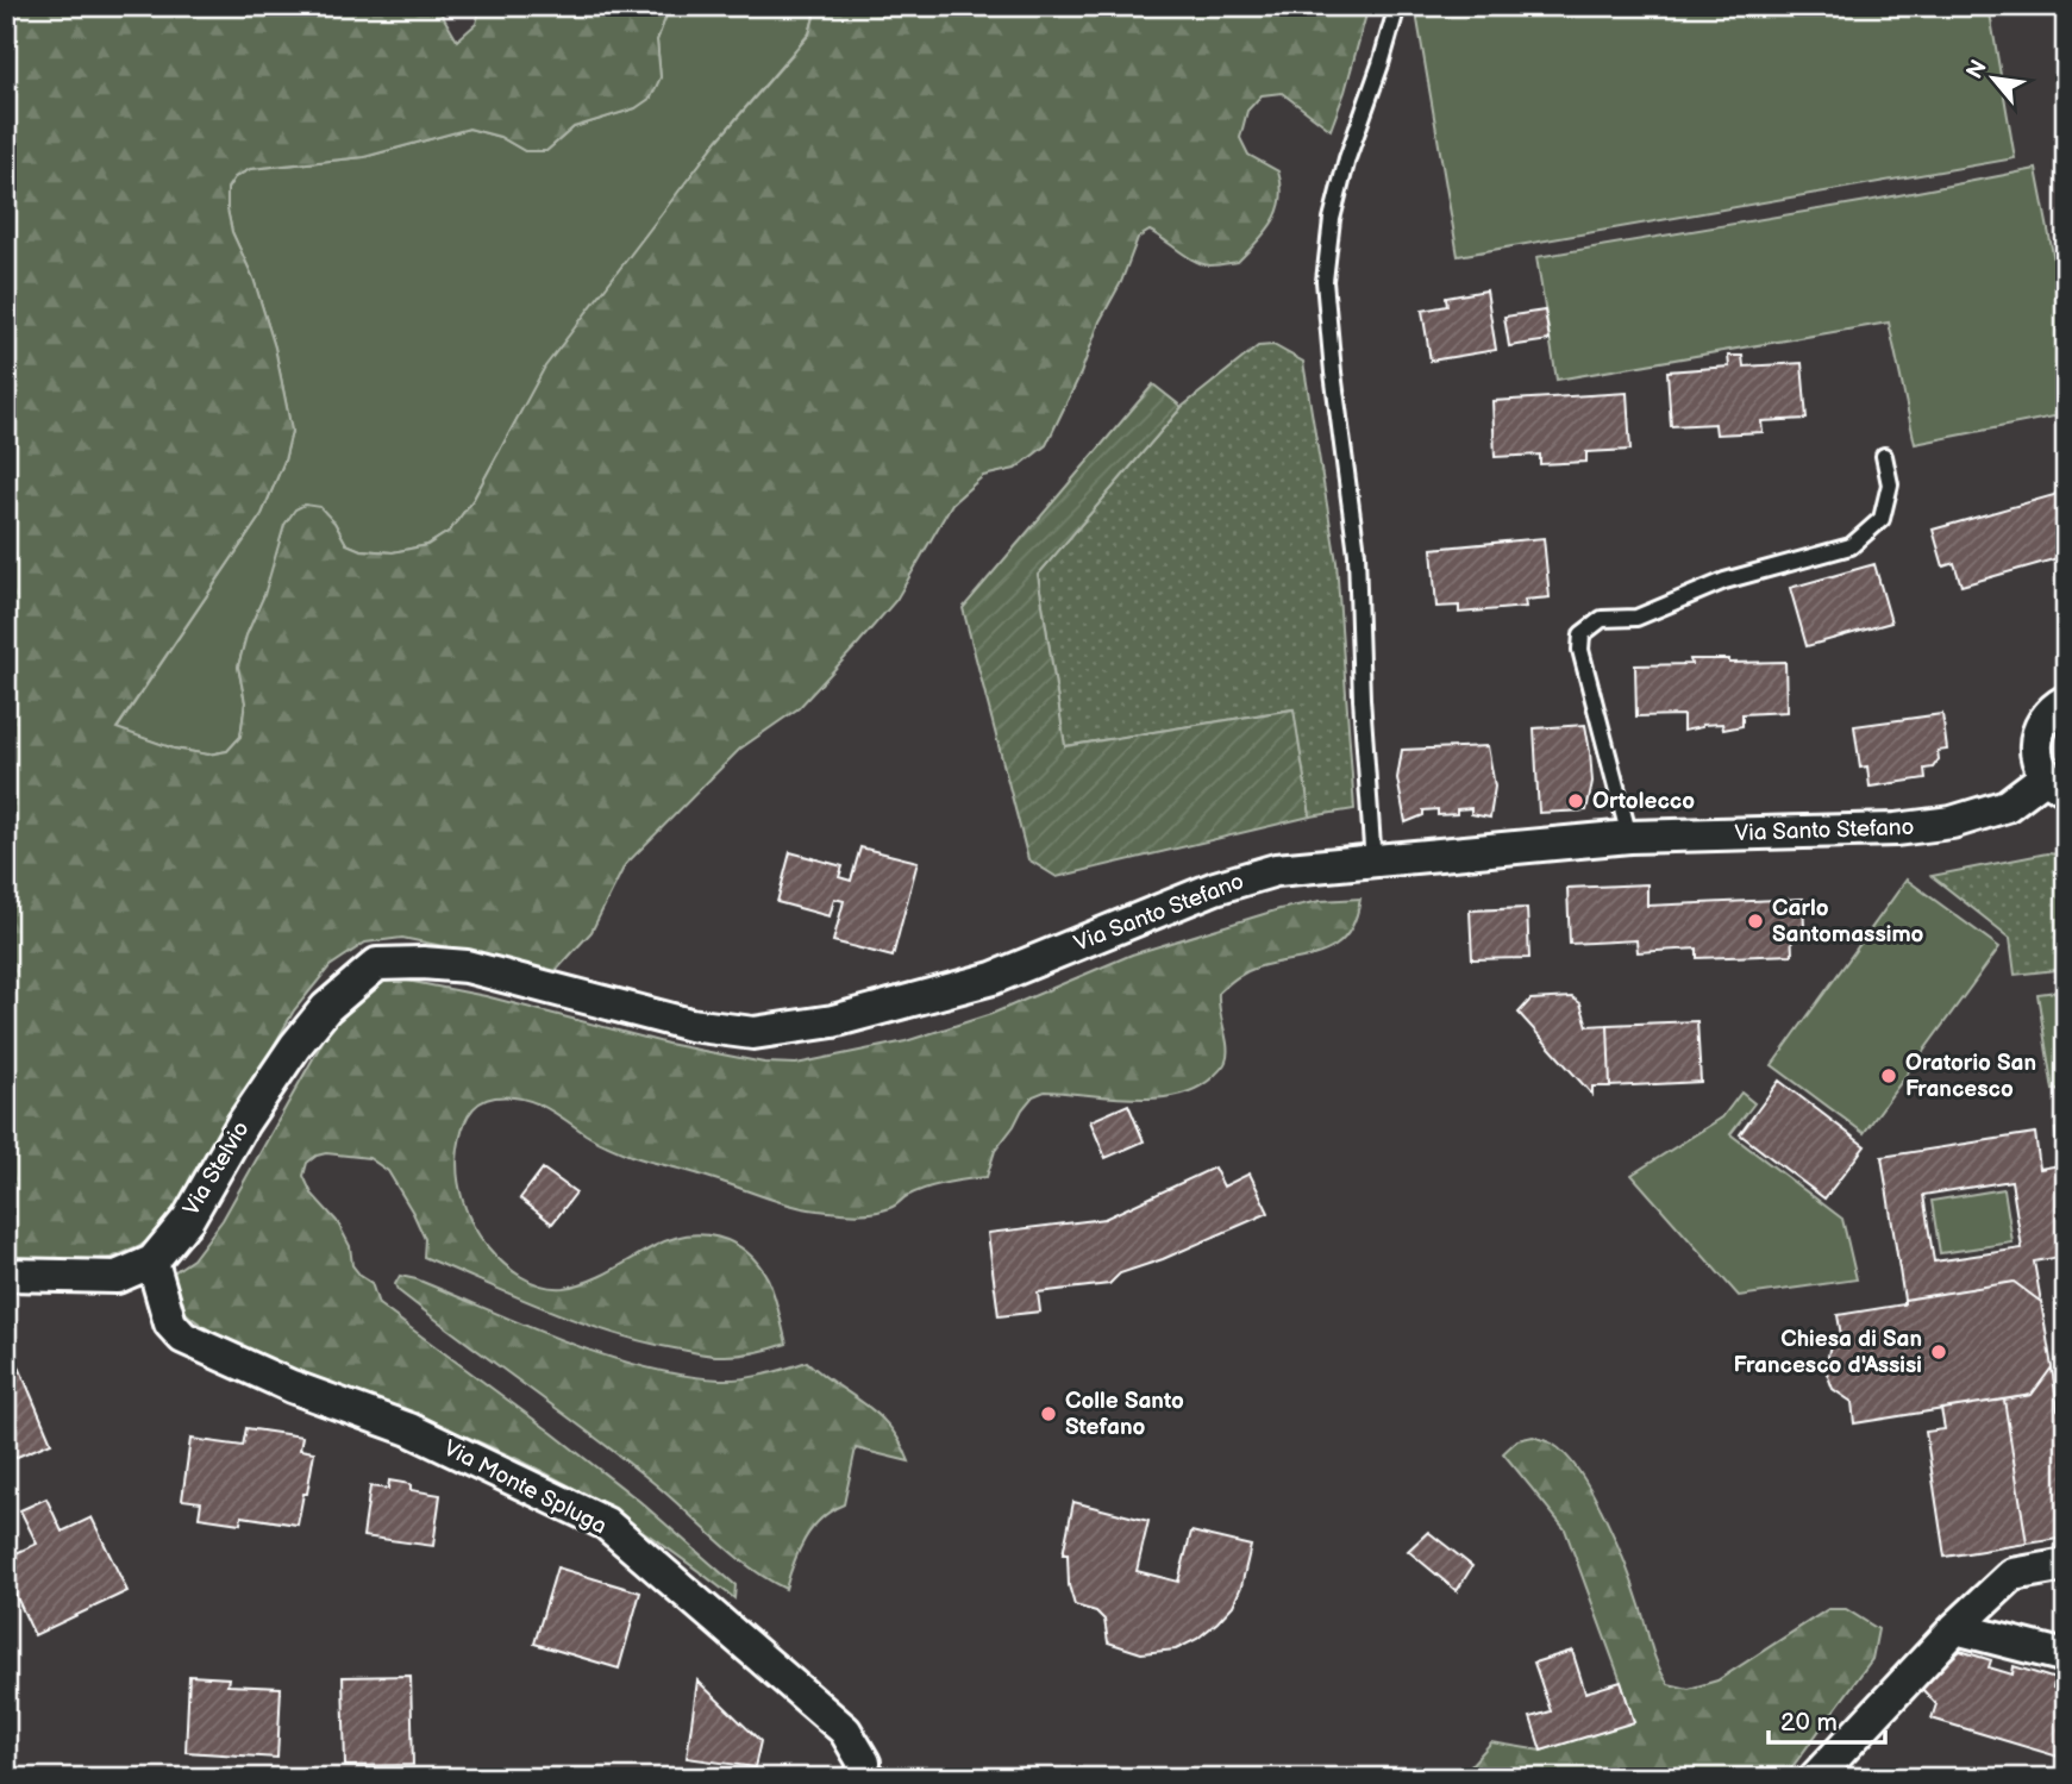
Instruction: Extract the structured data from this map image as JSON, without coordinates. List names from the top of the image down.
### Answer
{
  "streets": {
    "street": ["Via Santo Stefano", "Via Stelvio", "Via Monte Spluga"]
  },
  "crossings": [
    ["Via Santo Stefano", "Via Stelvio"],
    ["Via Stelvio", "Via Monte Spluga"]
  ],
  "places": [
    "Ortolecco",
    "Carlo Santomassimo",
    "Oratorio San Francesco",
    "Chiesa di San Francesco d'Assisi",
    "Colle Santo Stefano"
  ],
  "scale_bar": "20 m",
  "north": "top left"
}
